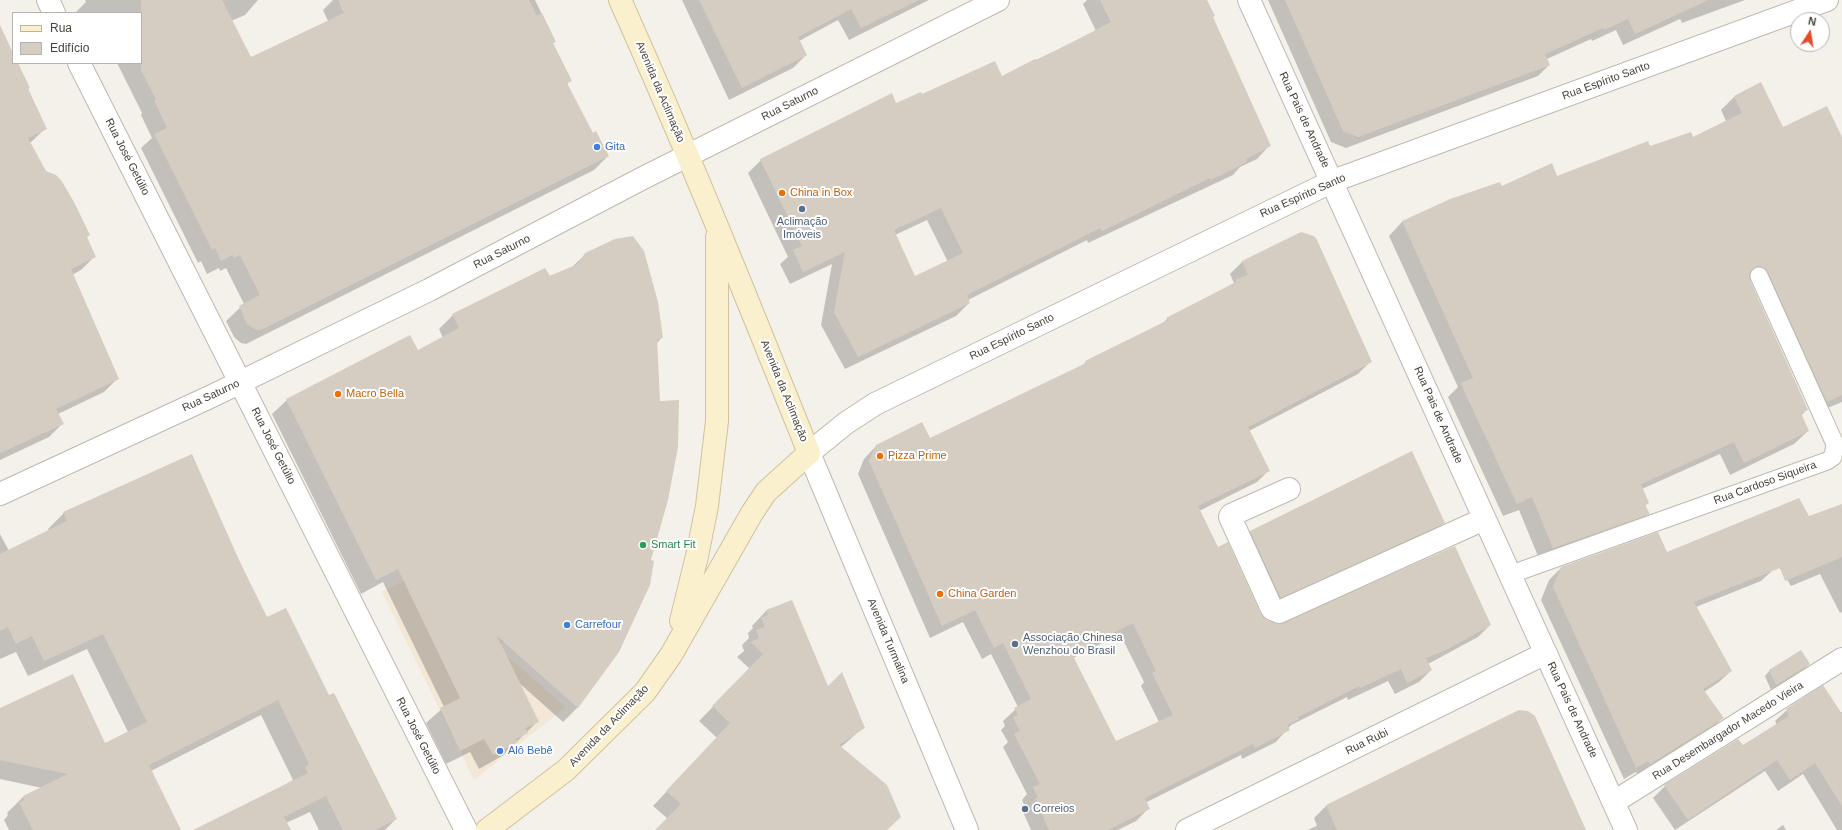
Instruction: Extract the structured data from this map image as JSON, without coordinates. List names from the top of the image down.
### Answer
{
  "streets": {
    "street": [
      "Rua Espírito Santo",
      "Avenida da Aclimação",
      "Rua Saturno",
      "Rua Pais de Andrade",
      "Rua José Getúlio",
      "Avenida Turmalina",
      "Rua Desembargador Macedo Vieira",
      "Rua Rubi"
    ],
    "lane": ["Rua Cardoso Siqueira"]
  },
  "crossings": [
    ["Rua Espírito Santo", "Avenida da Aclimação"],
    ["Rua Espírito Santo", "Rua Pais de Andrade"],
    ["Rua Espírito Santo", "Avenida Turmalina"],
    ["Avenida da Aclimação", "Rua Saturno"],
    ["Avenida da Aclimação", "Avenida Turmalina"],
    ["Rua Saturno", "Rua José Getúlio"],
    ["Rua Pais de Andrade", "Rua Cardoso Siqueira"],
    ["Rua Pais de Andrade", "Rua Desembargador Macedo Vieira"],
    ["Rua Pais de Andrade", "Rua Rubi"]
  ],
  "places": [
    "Gita",
    "China in Box",
    "Aclimação Imóveis",
    "Macro Bella",
    "Pizza Prime",
    "Smart Fit",
    "China Garden",
    "Carrefour",
    "Associação Chinesa Wenzhou do Brasil",
    "Alô Bebê",
    "Correios"
  ],
  "legend": ["Rua", "Edifício"],
  "north": "top"
}
